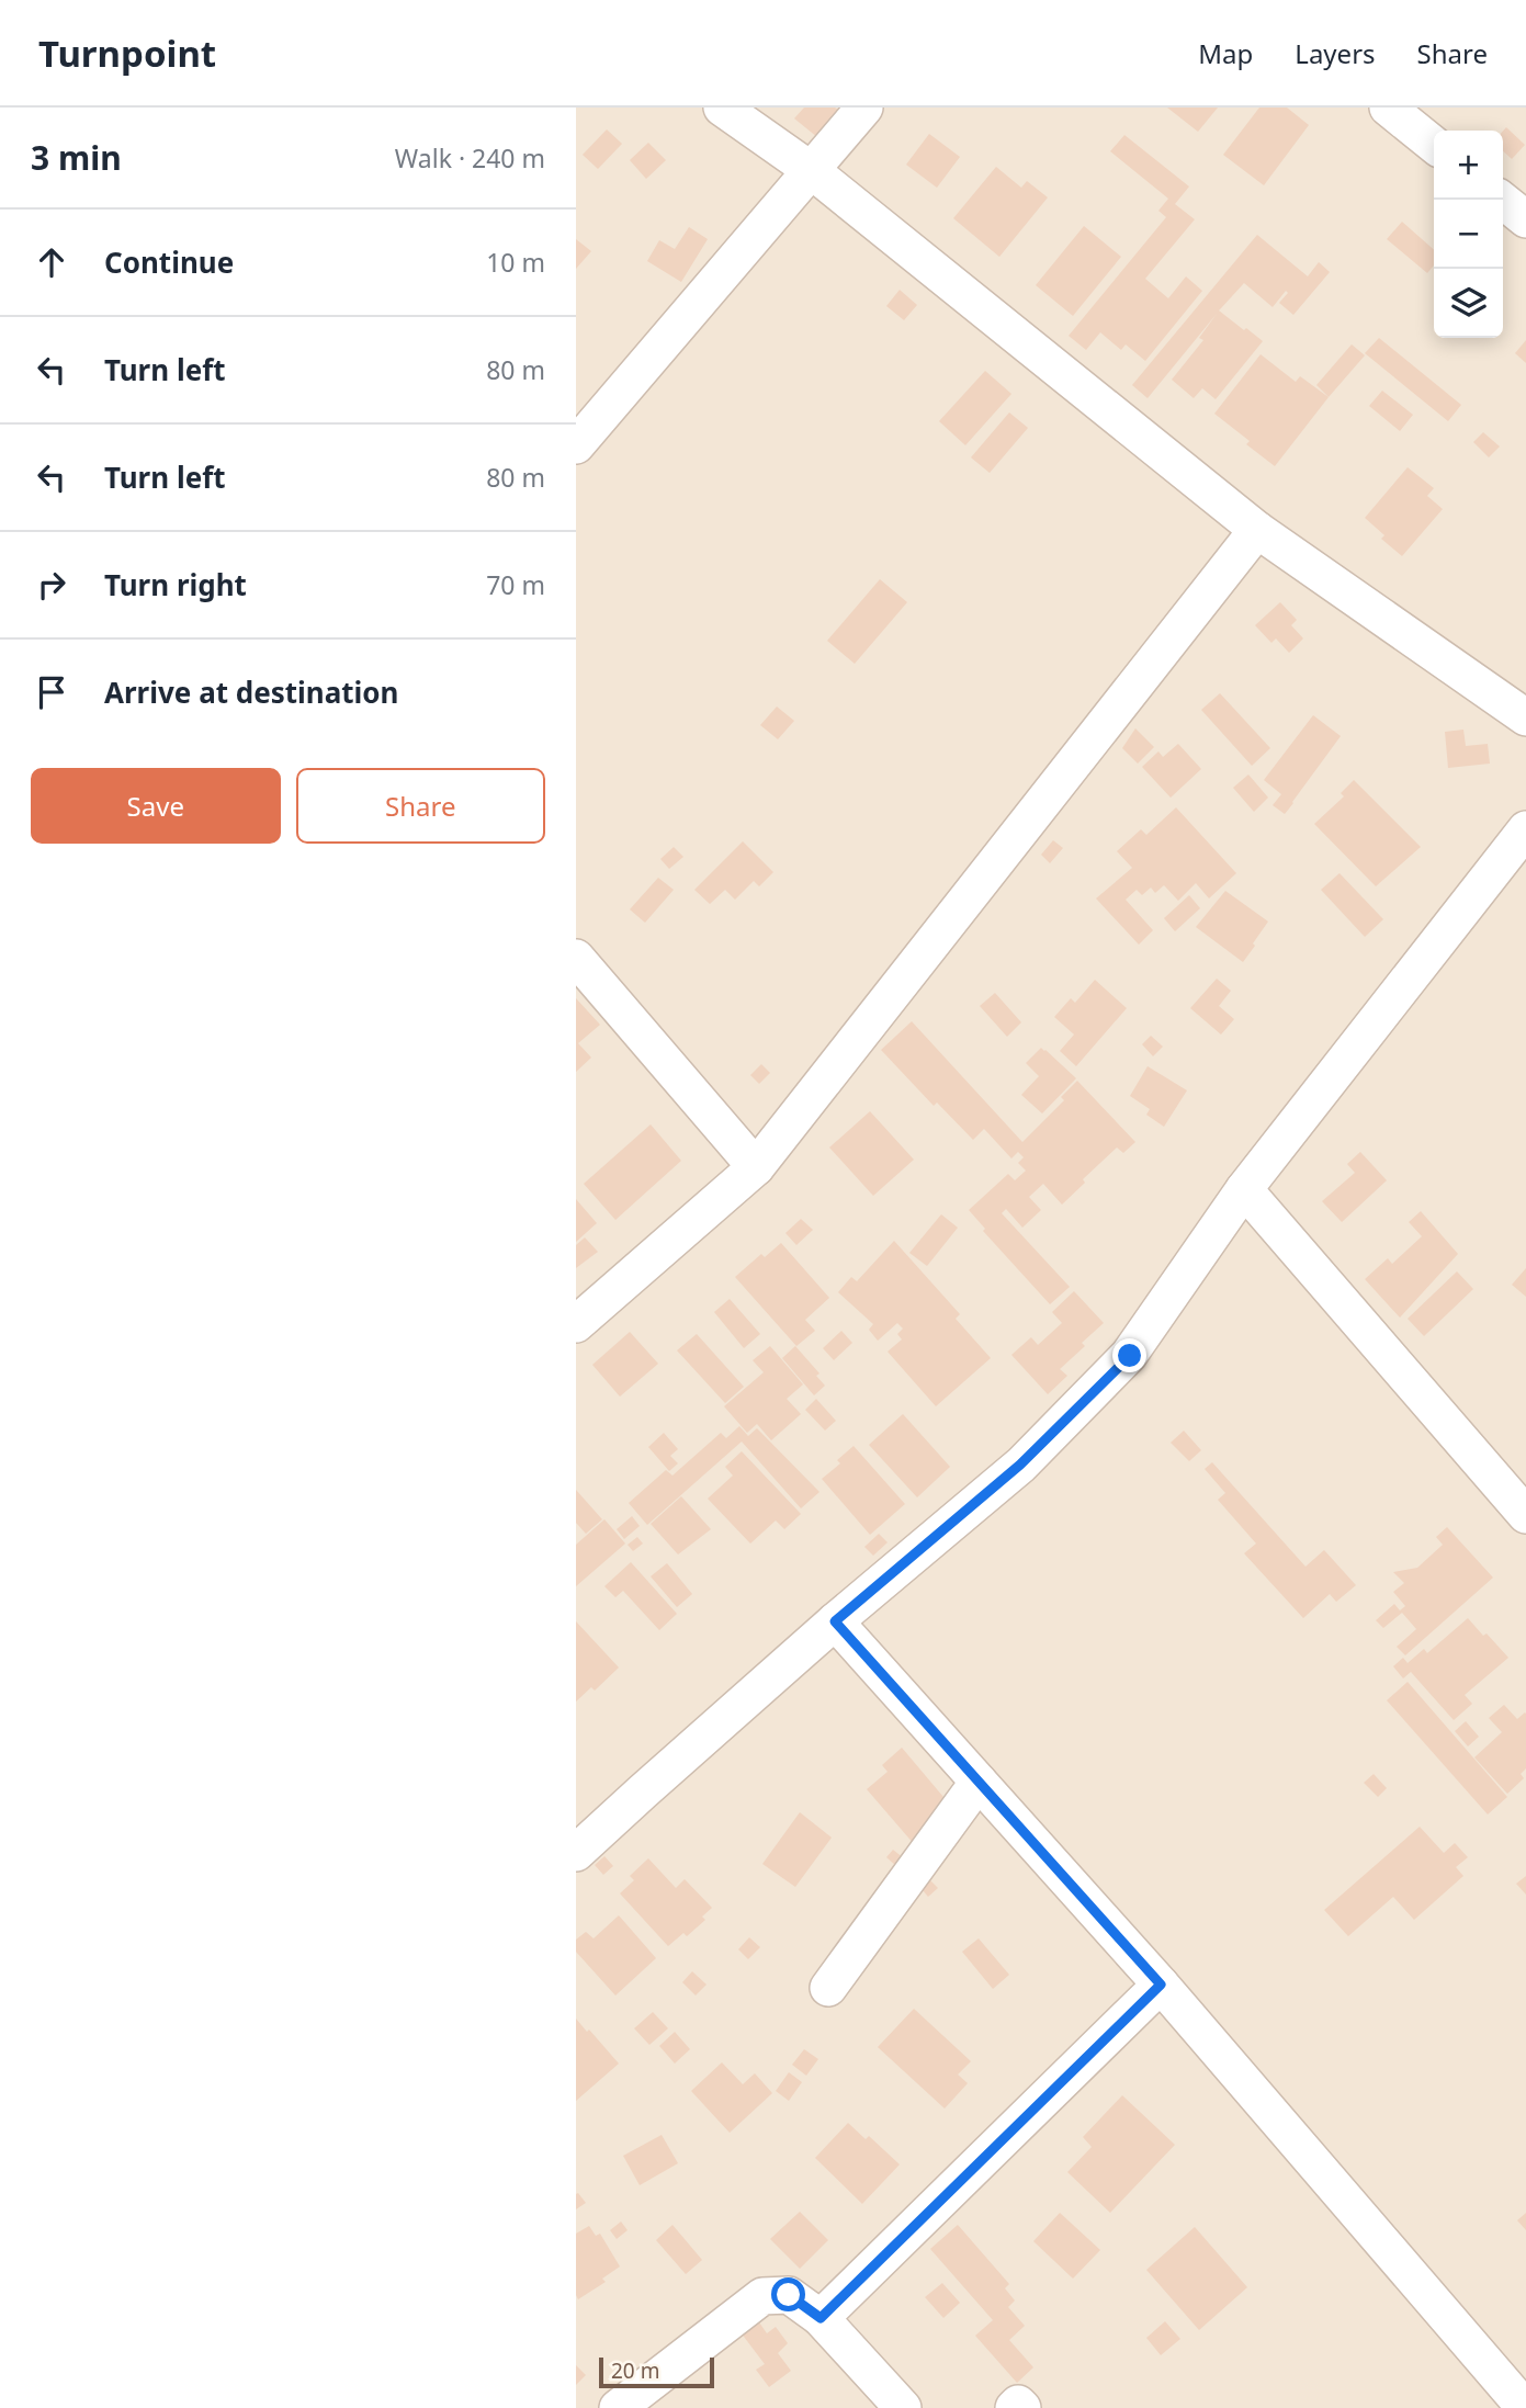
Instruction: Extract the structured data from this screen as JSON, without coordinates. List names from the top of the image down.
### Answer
{
  "scale_bar": "20 m",
  "page": {
    "header": "Turnpoint",
    "nav": ["Map", "Layers", "Share"],
    "heading": ["3 min", "Walk · 240 m"],
    "map_buttons": ["+", "−"],
    "list": [
      ["Continue", "10 m"],
      ["Turn left", "80 m"],
      ["Turn left", "80 m"],
      ["Turn right", "70 m"],
      "Arrive at destination"
    ],
    "buttons": ["Save", "Share"],
    "scale": "20 m"
  }
}
